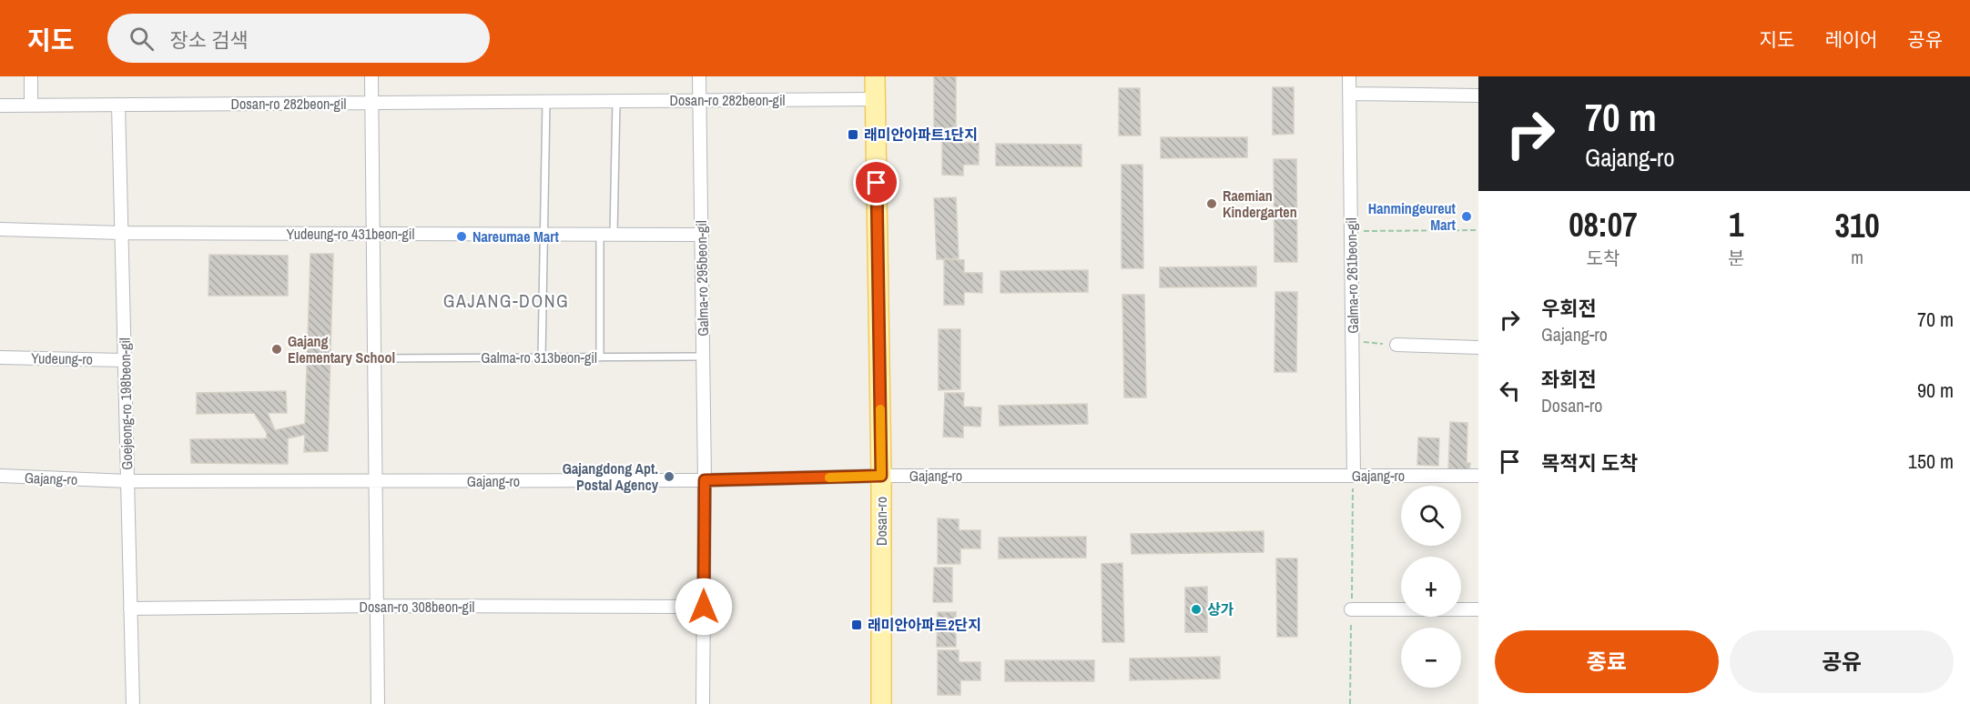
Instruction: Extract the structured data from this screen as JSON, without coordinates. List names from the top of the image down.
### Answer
{
  "streets": {
    "main road": ["Dosan-ro"],
    "street": [
      "Dosan-ro 282beon-gil",
      "Yudeung-ro 431beon-gil",
      "Galma-ro 261beon-gil",
      "Galma-ro 295beon-gil",
      "Yudeung-ro",
      "Goejeong-ro 198beon-gil",
      "Gajang-ro",
      "Dosan-ro 308beon-gil"
    ],
    "lane": ["Galma-ro 313beon-gil"]
  },
  "crossings": [
    ["Dosan-ro 282beon-gil", "Galma-ro 295beon-gil"],
    ["Dosan-ro 282beon-gil", "Goejeong-ro 198beon-gil"],
    ["Dosan-ro 282beon-gil", "Dosan-ro"],
    ["Yudeung-ro 431beon-gil", "Galma-ro 295beon-gil"],
    ["Yudeung-ro 431beon-gil", "Goejeong-ro 198beon-gil"],
    ["Galma-ro 261beon-gil", "Gajang-ro"],
    ["Galma-ro 295beon-gil", "Galma-ro 313beon-gil"],
    ["Galma-ro 295beon-gil", "Gajang-ro"],
    ["Galma-ro 295beon-gil", "Dosan-ro 308beon-gil"],
    ["Yudeung-ro", "Goejeong-ro 198beon-gil"],
    ["Goejeong-ro 198beon-gil", "Gajang-ro"],
    ["Goejeong-ro 198beon-gil", "Dosan-ro 308beon-gil"],
    ["Gajang-ro", "Dosan-ro"]
  ],
  "districts": ["GAJANG-DONG"],
  "places": {
    "transit": ["래미안아파트1단지", "래미안아파트2단지"],
    "other": [
      "Raemian Kindergarten",
      "Hanmingeureut Mart",
      "Nareumae Mart",
      "Gajang Elementary School",
      "Gajangdong Apt. Postal Agency",
      "상가"
    ]
  },
  "page": {
    "header": "지도",
    "search": "장소 검색",
    "nav": ["지도", "레이어", "공유"],
    "turn": ["70 m", "Gajang-ro"],
    "eta": [
      "08:07",
      "도착",
      "1",
      "분",
      "310",
      "m"
    ],
    "list": [
      {
        "name": "우회전",
        "note": "Gajang-ro",
        "value": "70 m"
      },
      {
        "name": "좌회전",
        "note": "Dosan-ro",
        "value": "90 m"
      },
      {
        "name": "목적지 도착",
        "value": "150 m"
      }
    ],
    "map_buttons": ["+", "−"],
    "buttons": ["종료", "공유"]
  }
}
